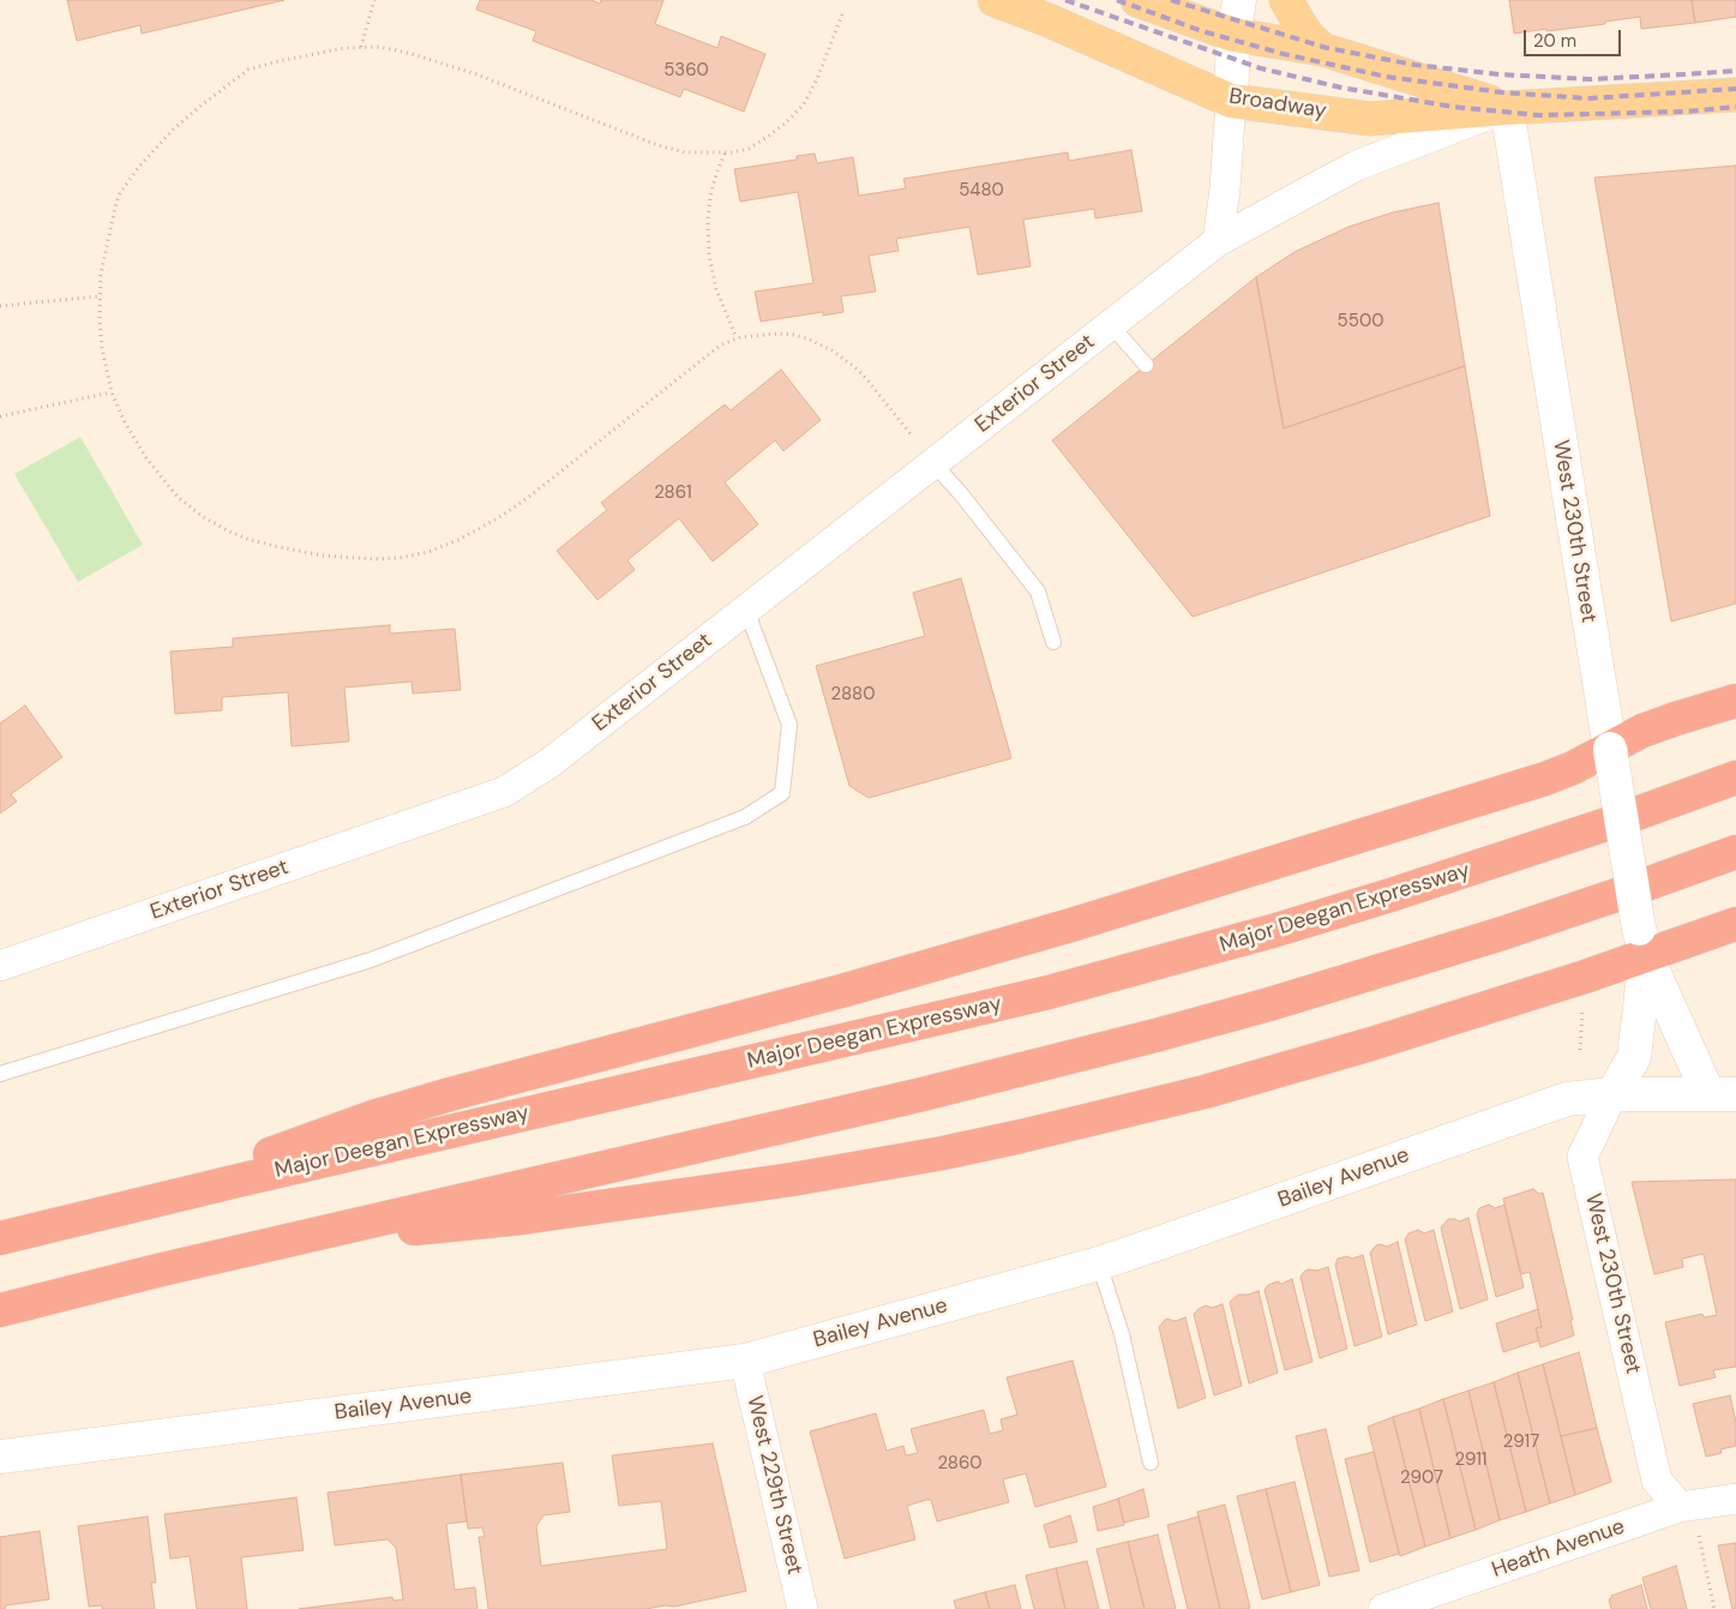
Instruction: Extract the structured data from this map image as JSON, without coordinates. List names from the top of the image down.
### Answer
{
  "streets": {
    "highway": ["Major Deegan Expressway"],
    "main road": ["Broadway", "West 230th Street", "Bailey Avenue"],
    "street": ["Exterior Street", "West 229th Street", "Heath Avenue"]
  },
  "crossings": [
    ["Broadway", "Exterior Street"],
    ["Broadway", "West 230th Street"],
    ["Exterior Street", "West 230th Street"],
    ["West 230th Street", "Bailey Avenue"],
    ["West 230th Street", "Heath Avenue"],
    ["Bailey Avenue", "West 229th Street"]
  ],
  "house_numbers": [
    "5360",
    "5480",
    "5500",
    "2861",
    "2880",
    "2917",
    "2911",
    "2860",
    "2907"
  ],
  "scale_bar": "20 m"
}
